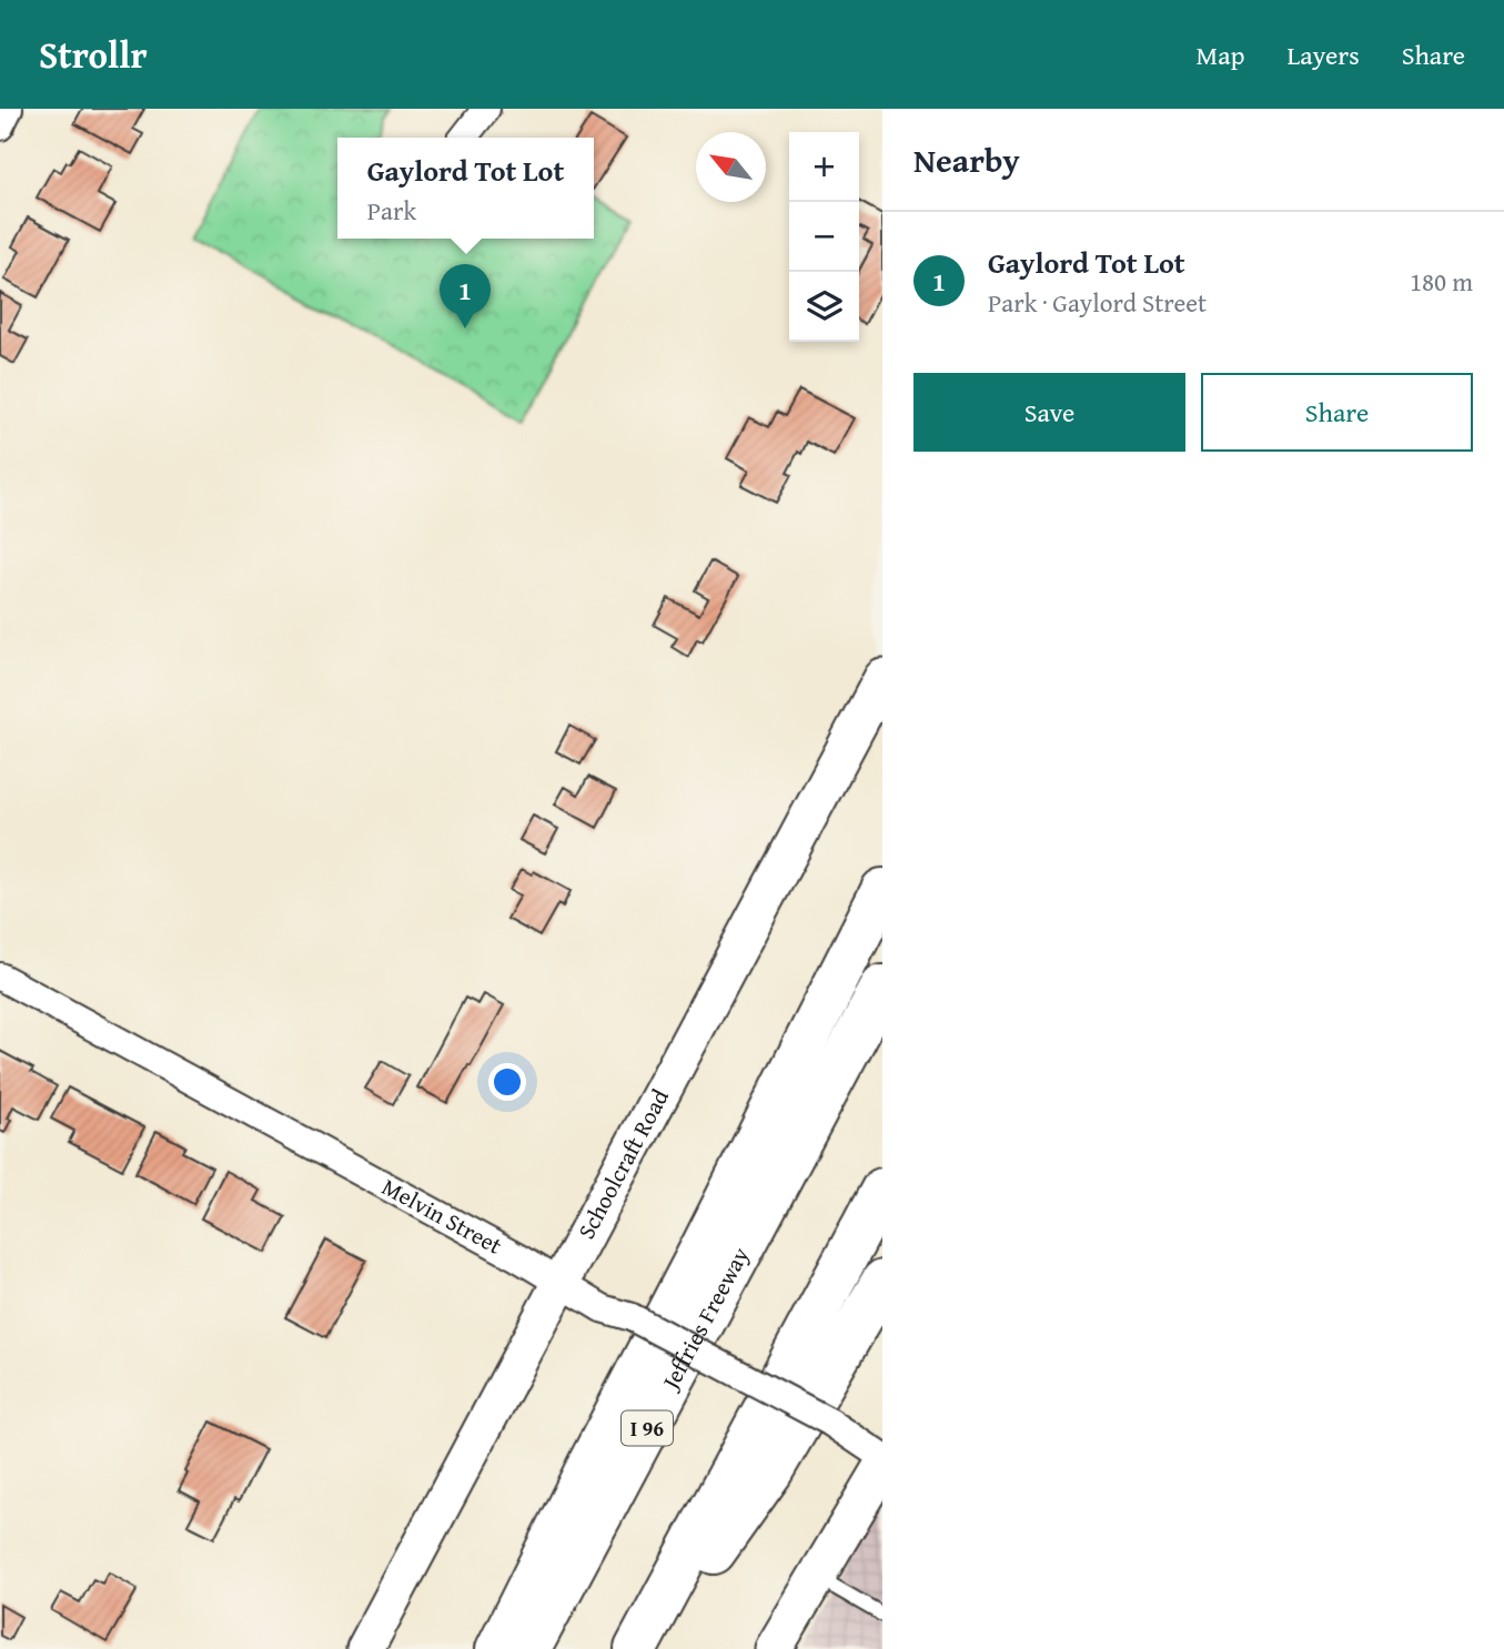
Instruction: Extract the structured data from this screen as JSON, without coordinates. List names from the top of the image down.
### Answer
{
  "streets": {
    "highway": ["Jeffries Freeway", "I 96"],
    "main road": ["Schoolcraft Road"],
    "street": ["Melvin Street"]
  },
  "crossings": [
    ["Schoolcraft Road", "Melvin Street"]
  ],
  "north": "top left",
  "page": {
    "header": "Strollr",
    "nav": ["Map", "Layers", "Share"],
    "heading": "Nearby",
    "map_buttons": ["+", "−"],
    "popup": ["Gaylord Tot Lot", "Park"],
    "list": [
      {
        "mark": "1",
        "name": "Gaylord Tot Lot",
        "note": "Park · Gaylord Street",
        "value": "180 m"
      }
    ],
    "pins": "1",
    "buttons": ["Save", "Share"]
  }
}
